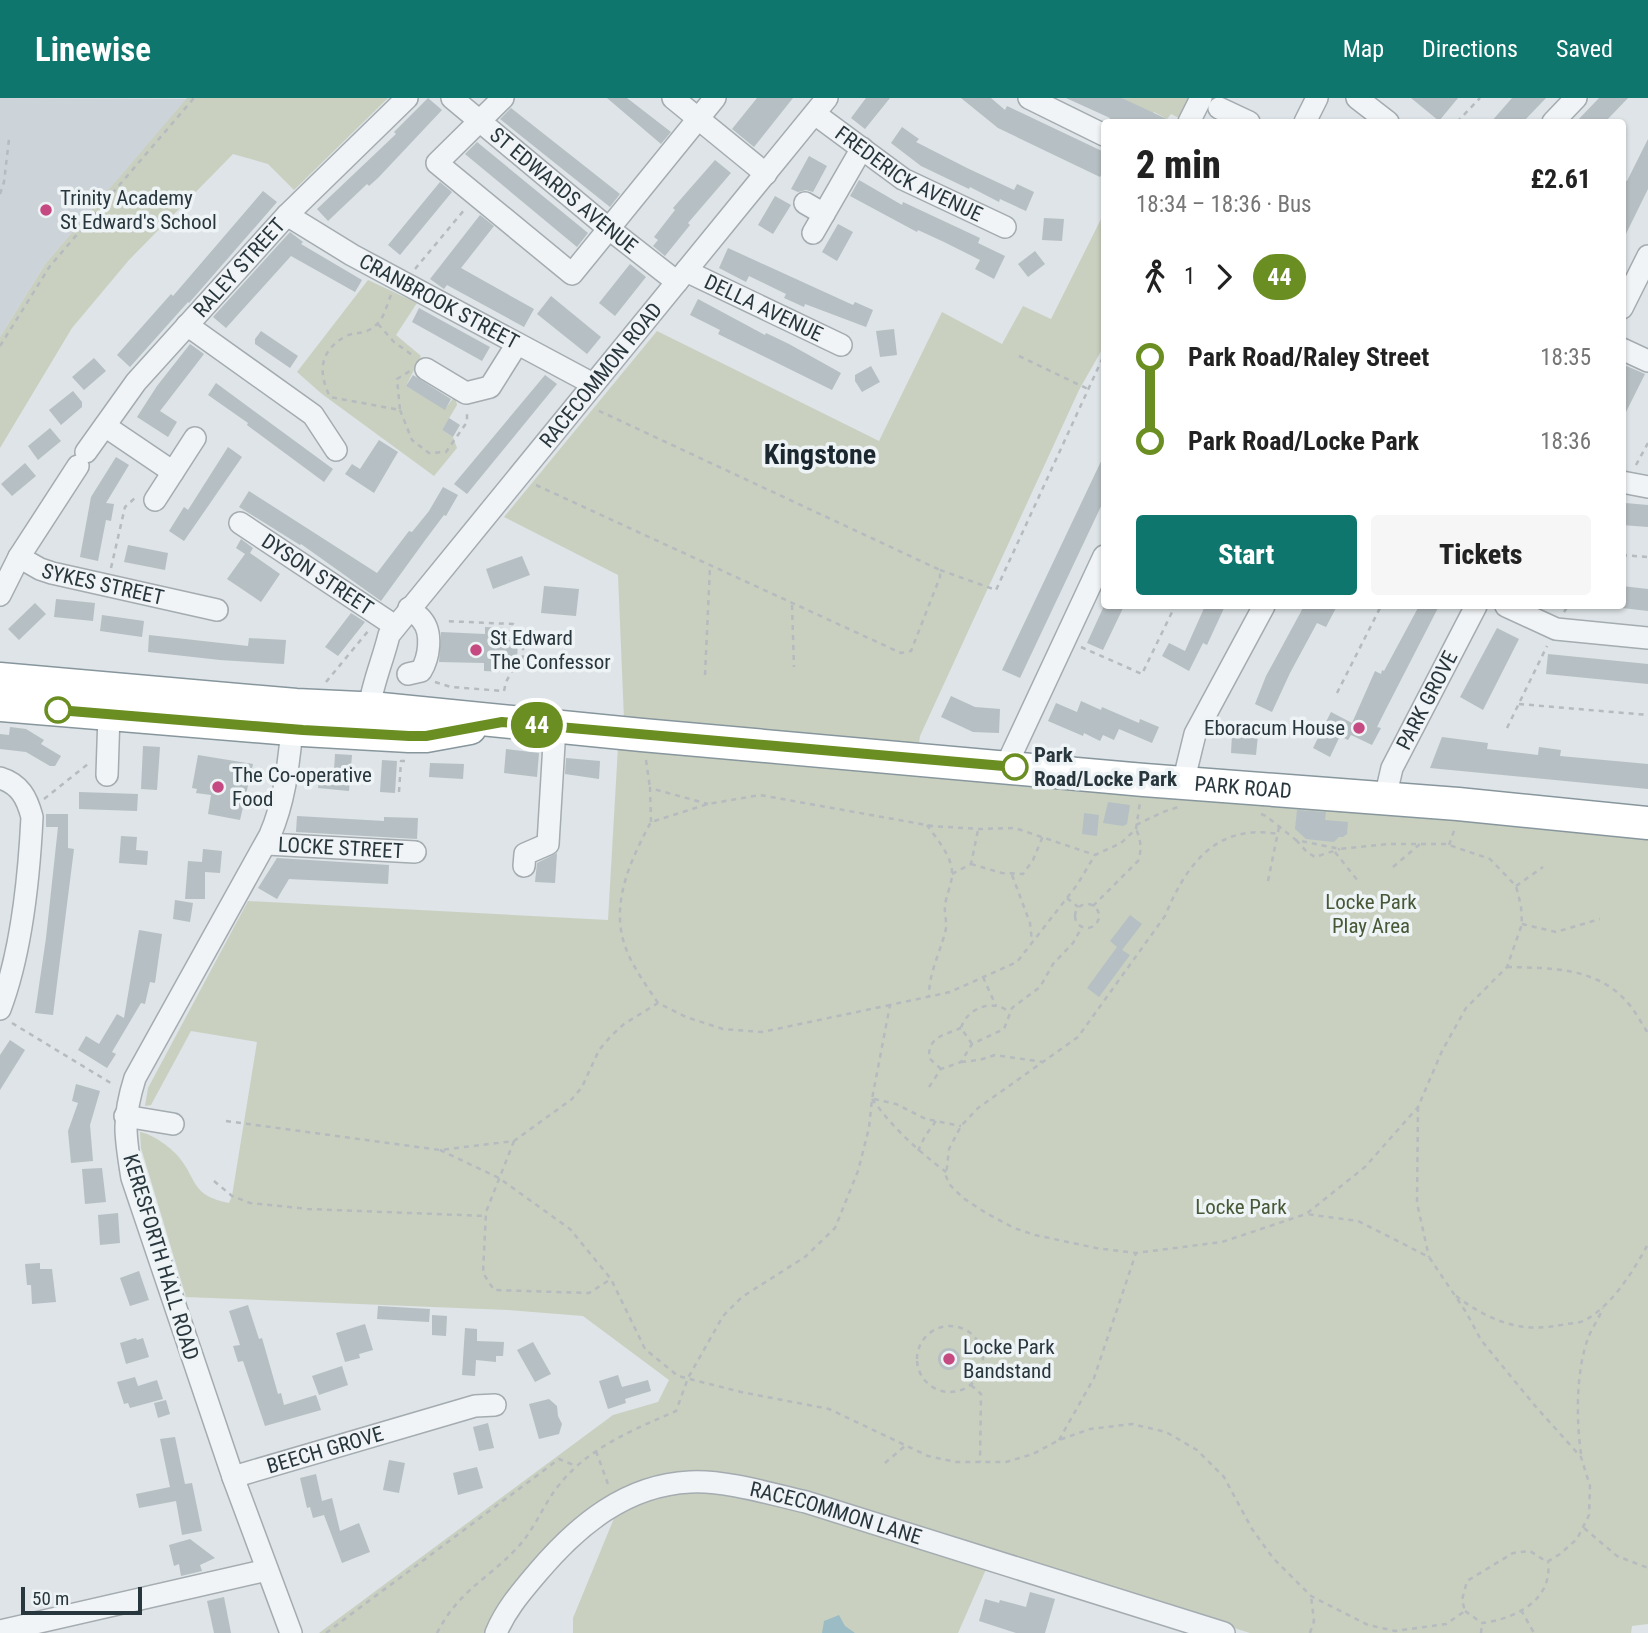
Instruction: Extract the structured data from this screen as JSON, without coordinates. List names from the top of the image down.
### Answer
{
  "streets": {
    "highway": ["PARK ROAD"],
    "street": [
      "FREDERICK AVENUE",
      "ST EDWARDS AVENUE",
      "RALEY STREET",
      "CRANBROOK STREET",
      "DELLA AVENUE",
      "RACECOMMON ROAD",
      "DYSON STREET",
      "SYKES STREET",
      "PARK GROVE",
      "LOCKE STREET",
      "KERESFORTH HALL ROAD",
      "BEECH GROVE",
      "RACECOMMON LANE"
    ]
  },
  "crossings": [
    ["FREDERICK AVENUE", "RACECOMMON ROAD"],
    ["ST EDWARDS AVENUE", "DELLA AVENUE"],
    ["ST EDWARDS AVENUE", "RACECOMMON ROAD"],
    ["RALEY STREET", "CRANBROOK STREET"],
    ["RALEY STREET", "SYKES STREET"],
    ["CRANBROOK STREET", "RACECOMMON ROAD"],
    ["DELLA AVENUE", "RACECOMMON ROAD"],
    ["RACECOMMON ROAD", "DYSON STREET"],
    ["RACECOMMON ROAD", "PARK ROAD"],
    ["PARK GROVE", "PARK ROAD"],
    ["PARK ROAD", "KERESFORTH HALL ROAD"],
    ["LOCKE STREET", "KERESFORTH HALL ROAD"],
    ["KERESFORTH HALL ROAD", "BEECH GROVE"]
  ],
  "districts": ["Kingstone"],
  "parks": ["Locke Park Play Area", "Locke Park"],
  "places": [
    "Trinity Academy St Edward's School",
    "St Edward The Confessor",
    "Eboracum House",
    "Park Road/Locke Park",
    "The Co-operative Food",
    "Locke Park Bandstand"
  ],
  "lines": ["bus line 44"],
  "scale_bar": "50 m",
  "page": {
    "header": "Linewise",
    "nav": ["Map", "Directions", "Saved"],
    "on_map": "44",
    "heading": ["2 min", "18:34 – 18:36 · Bus", "£2.61"],
    "legs": ["1", "44"],
    "list": [
      {
        "name": "Park Road/Raley Street",
        "value": "18:35"
      },
      {
        "name": "Park Road/Locke Park",
        "value": "18:36"
      }
    ],
    "buttons": ["Start", "Tickets"],
    "scale": "50 m"
  }
}
